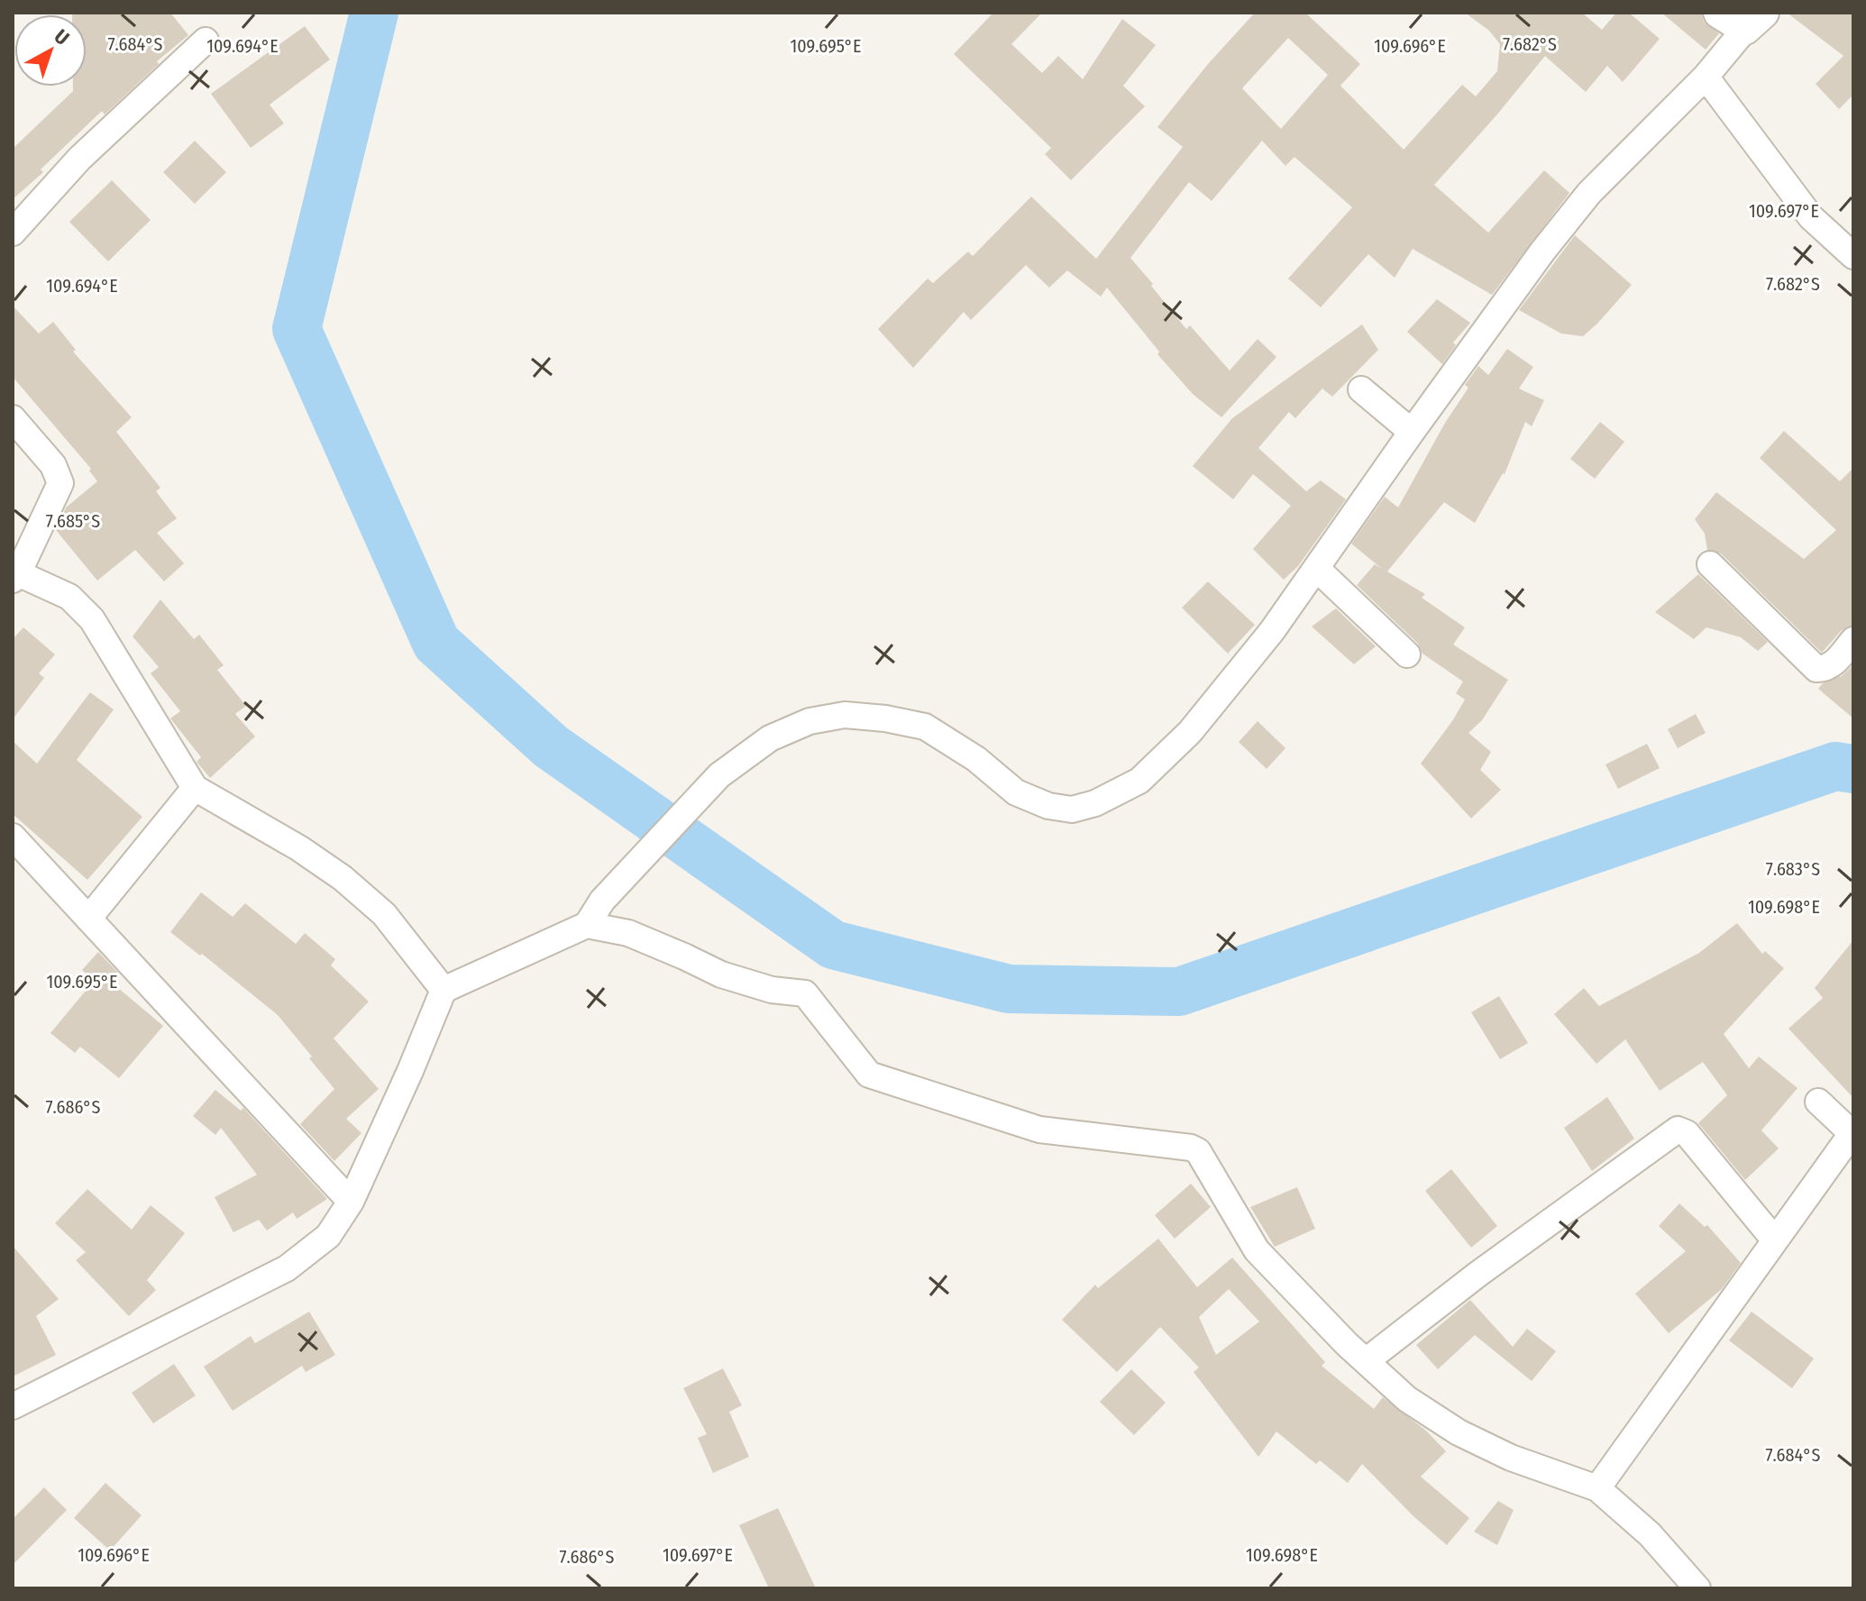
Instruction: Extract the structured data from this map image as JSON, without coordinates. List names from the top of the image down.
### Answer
{
  "north": "top right",
  "coordinates": [
    "7.684°S",
    "7.682°S",
    "109.694°E",
    "109.695°E",
    "109.696°E",
    "109.697°E",
    "7.685°S",
    "7.683°S",
    "109.698°E",
    "7.686°S"
  ]
}
